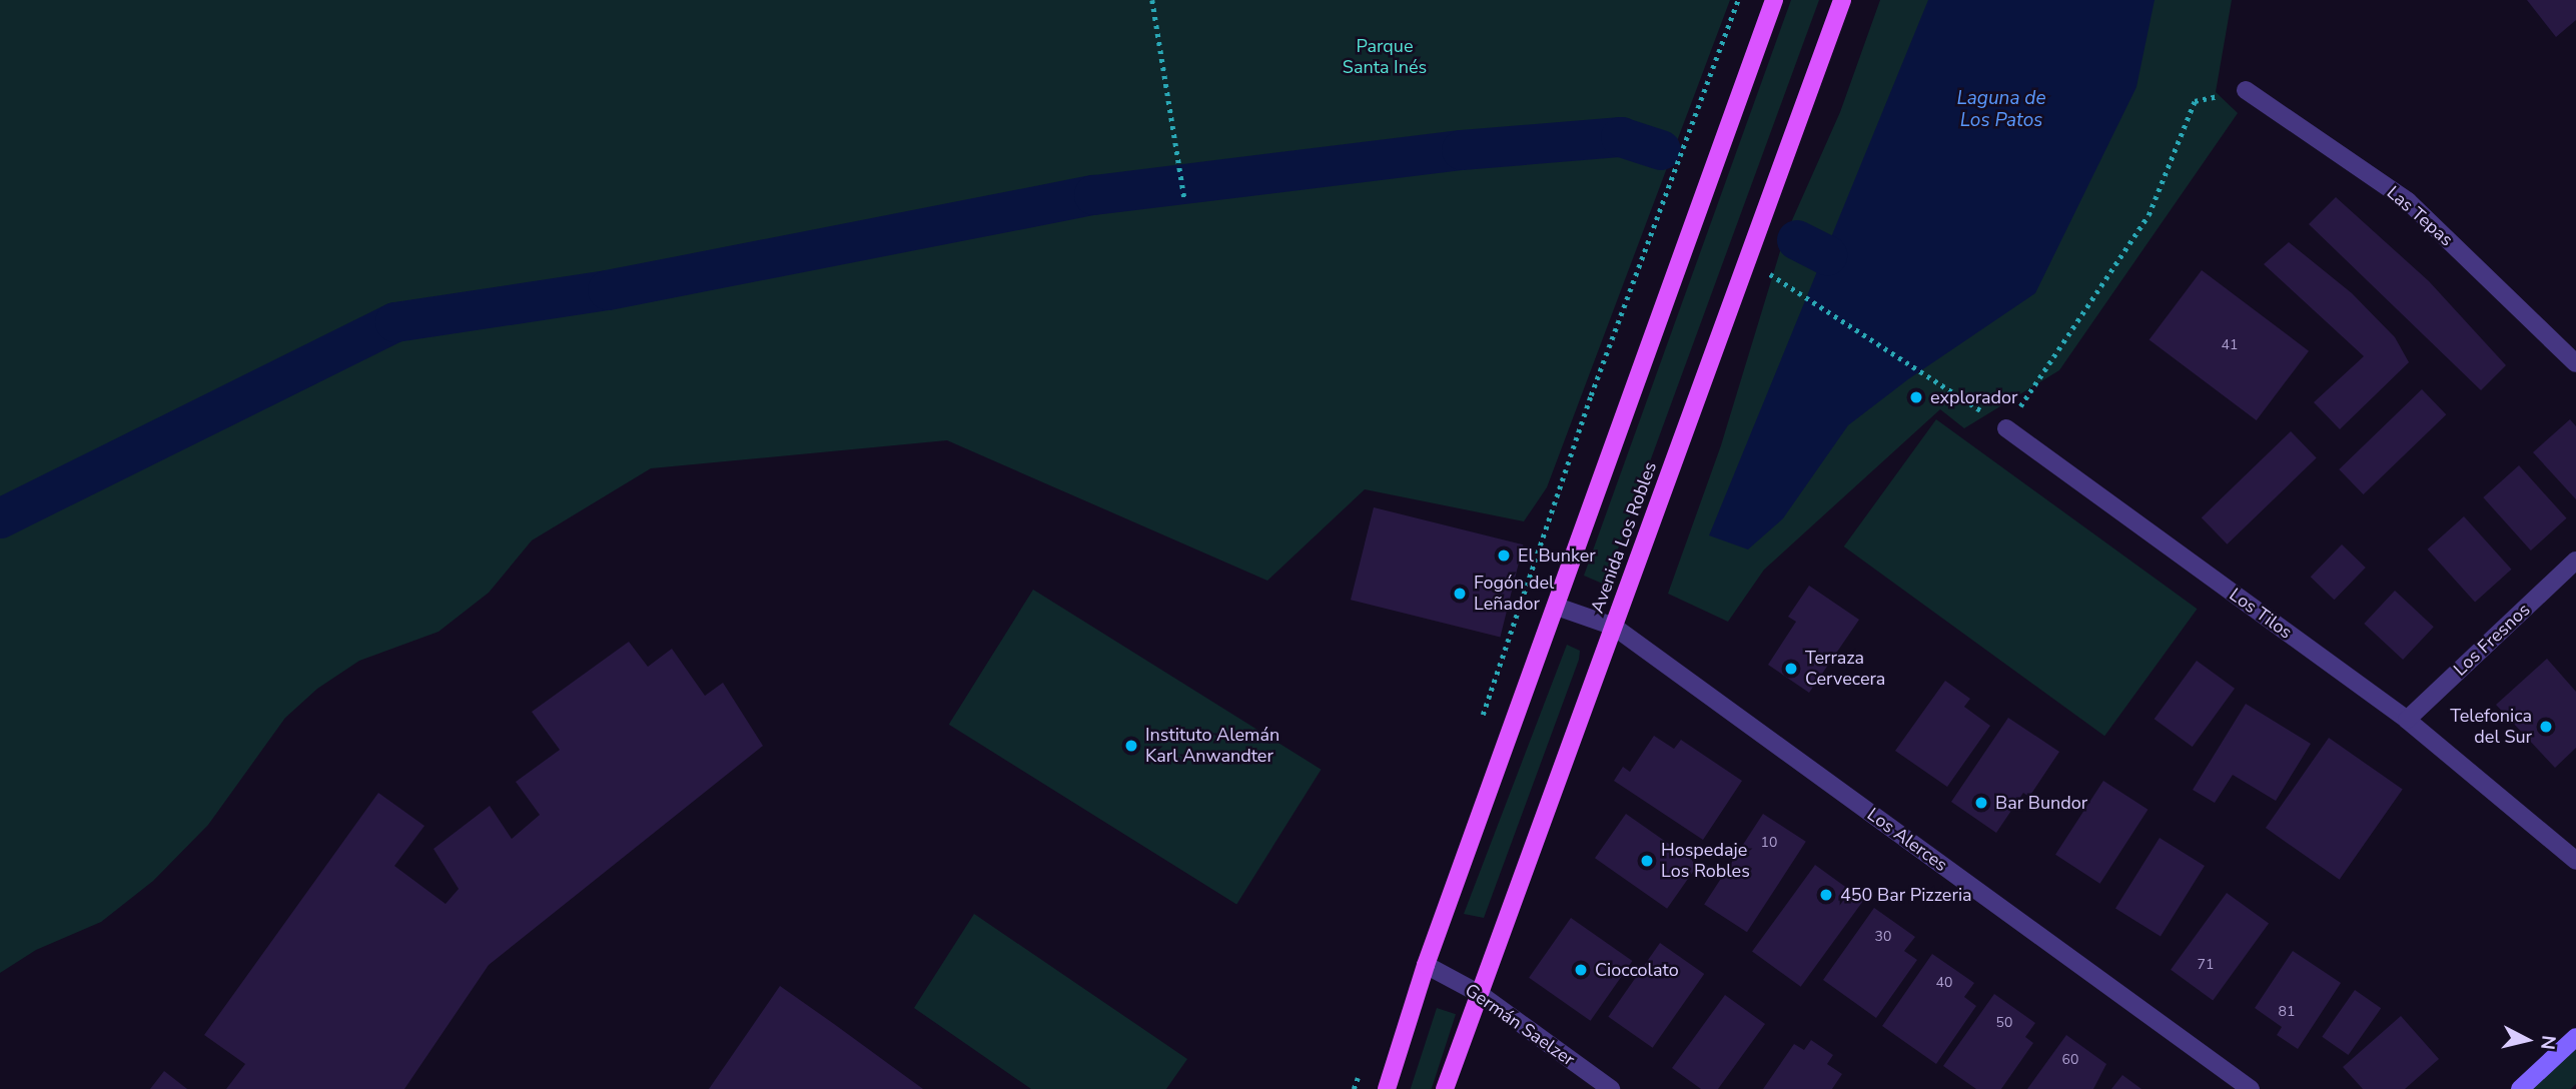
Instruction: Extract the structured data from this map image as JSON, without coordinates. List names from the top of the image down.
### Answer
{
  "streets": {
    "main road": ["Avenida Los Robles"],
    "street": [
      "Las Tepas",
      "Los Tilos",
      "Los Fresnos",
      "Los Alerces",
      "Germán Saelzer"
    ]
  },
  "crossings": [
    ["Avenida Los Robles", "Los Alerces"],
    ["Avenida Los Robles", "Germán Saelzer"],
    ["Los Tilos", "Los Fresnos"]
  ],
  "water": ["Laguna de Los Patos"],
  "parks": ["Parque Santa Inés"],
  "places": [
    "explorador",
    "El Bunker",
    "Fogón del Leñador",
    "Terraza Cervecera",
    "Telefonica del Sur",
    "Instituto Alemán Karl Anwandter",
    "Bar Bundor",
    "Hospedaje Los Robles",
    "450 Bar Pizzeria",
    "Cioccolato"
  ],
  "house_numbers": [
    "41",
    "10",
    "30",
    "71",
    "40",
    "81",
    "50",
    "60"
  ],
  "north": "right"
}
